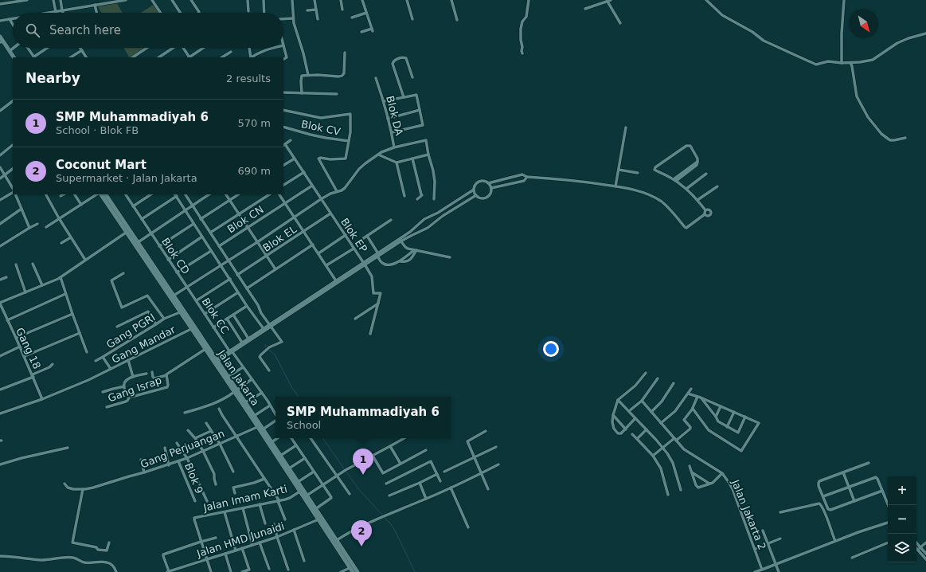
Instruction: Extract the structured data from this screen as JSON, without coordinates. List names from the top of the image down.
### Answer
{
  "streets": {
    "main road": ["Jalan Jakarta"],
    "street": [
      "Blok DA",
      "Blok CV",
      "Blok CN",
      "Blok EP",
      "Blok EL",
      "Blok CD",
      "Blok CC",
      "Gang PGRI",
      "Gang Mandar",
      "Gang 18",
      "Gang Israp",
      "Gang Perjuangan",
      "Blok 9",
      "Jalan Imam Karti",
      "Jalan Jakarta 2",
      "Jalan HMD Junaidi"
    ]
  },
  "crossings": [
    ["Blok DA", "Blok CV"],
    ["Blok DA", "Blok EP"],
    ["Blok DA", "Blok CD"],
    ["Blok DA", "Blok CC"],
    ["Blok DA", "Jalan Jakarta"],
    ["Blok CN", "Blok EP"],
    ["Blok EP", "Blok EL"],
    ["Blok CD", "Blok CC"],
    ["Gang PGRI", "Gang Mandar"],
    ["Gang PGRI", "Jalan Jakarta"],
    ["Gang Mandar", "Gang 18"],
    ["Gang Mandar", "Jalan Jakarta"],
    ["Jalan Jakarta", "Gang Israp"],
    ["Jalan Jakarta", "Gang Perjuangan"],
    ["Jalan Jakarta", "Jalan Imam Karti"],
    ["Jalan Jakarta", "Jalan HMD Junaidi"],
    ["Gang Perjuangan", "Blok 9"],
    ["Jalan Imam Karti", "Jalan HMD Junaidi"]
  ],
  "north": "bottom right",
  "page": {
    "search": "Search here",
    "heading": ["Nearby", "2 results"],
    "list": [
      {
        "mark": "1",
        "name": "SMP Muhammadiyah 6",
        "note": "School · Blok FB",
        "value": "570 m"
      },
      {
        "mark": "2",
        "name": "Coconut Mart",
        "note": "Supermarket · Jalan Jakarta",
        "value": "690 m"
      }
    ],
    "popup": ["SMP Muhammadiyah 6", "School"],
    "pins": ["1", "2"],
    "map_buttons": ["+", "−"]
  }
}
